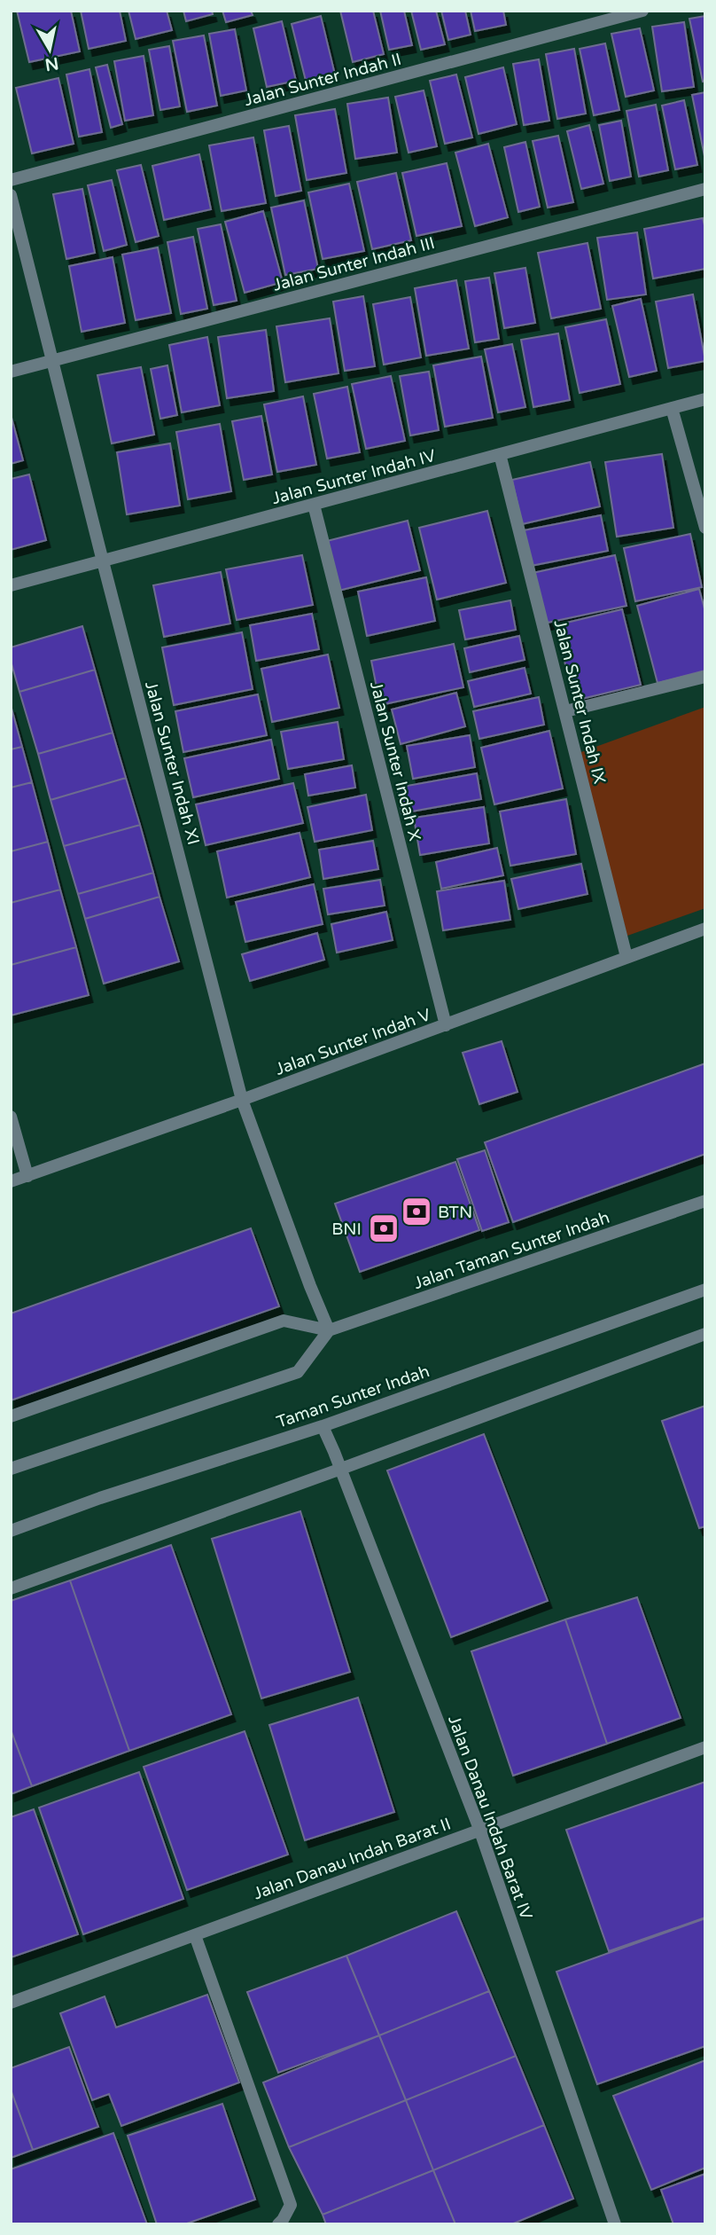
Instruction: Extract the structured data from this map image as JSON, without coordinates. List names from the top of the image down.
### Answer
{
  "streets": {
    "street": [
      "Jalan Sunter Indah II",
      "Jalan Sunter Indah III",
      "Jalan Sunter Indah IV",
      "Jalan Sunter Indah IX",
      "Jalan Sunter Indah X",
      "Jalan Sunter Indah XI",
      "Jalan Sunter Indah V",
      "Jalan Taman Sunter Indah",
      "Taman Sunter Indah",
      "Jalan Danau Indah Barat IV",
      "Jalan Danau Indah Barat II"
    ]
  },
  "crossings": [
    ["Jalan Sunter Indah III", "Jalan Sunter Indah XI"],
    ["Jalan Sunter Indah IV", "Jalan Sunter Indah IX"],
    ["Jalan Sunter Indah IV", "Jalan Sunter Indah X"],
    ["Jalan Sunter Indah IV", "Jalan Sunter Indah XI"],
    ["Jalan Sunter Indah IX", "Jalan Sunter Indah V"],
    ["Jalan Sunter Indah X", "Jalan Sunter Indah V"],
    ["Jalan Sunter Indah XI", "Jalan Sunter Indah V"],
    ["Jalan Sunter Indah XI", "Jalan Taman Sunter Indah"],
    ["Taman Sunter Indah", "Jalan Danau Indah Barat IV"],
    ["Jalan Danau Indah Barat IV", "Jalan Danau Indah Barat II"]
  ],
  "places": {
    "bank": ["BTN", "BNI"]
  },
  "north": "bottom"
}
